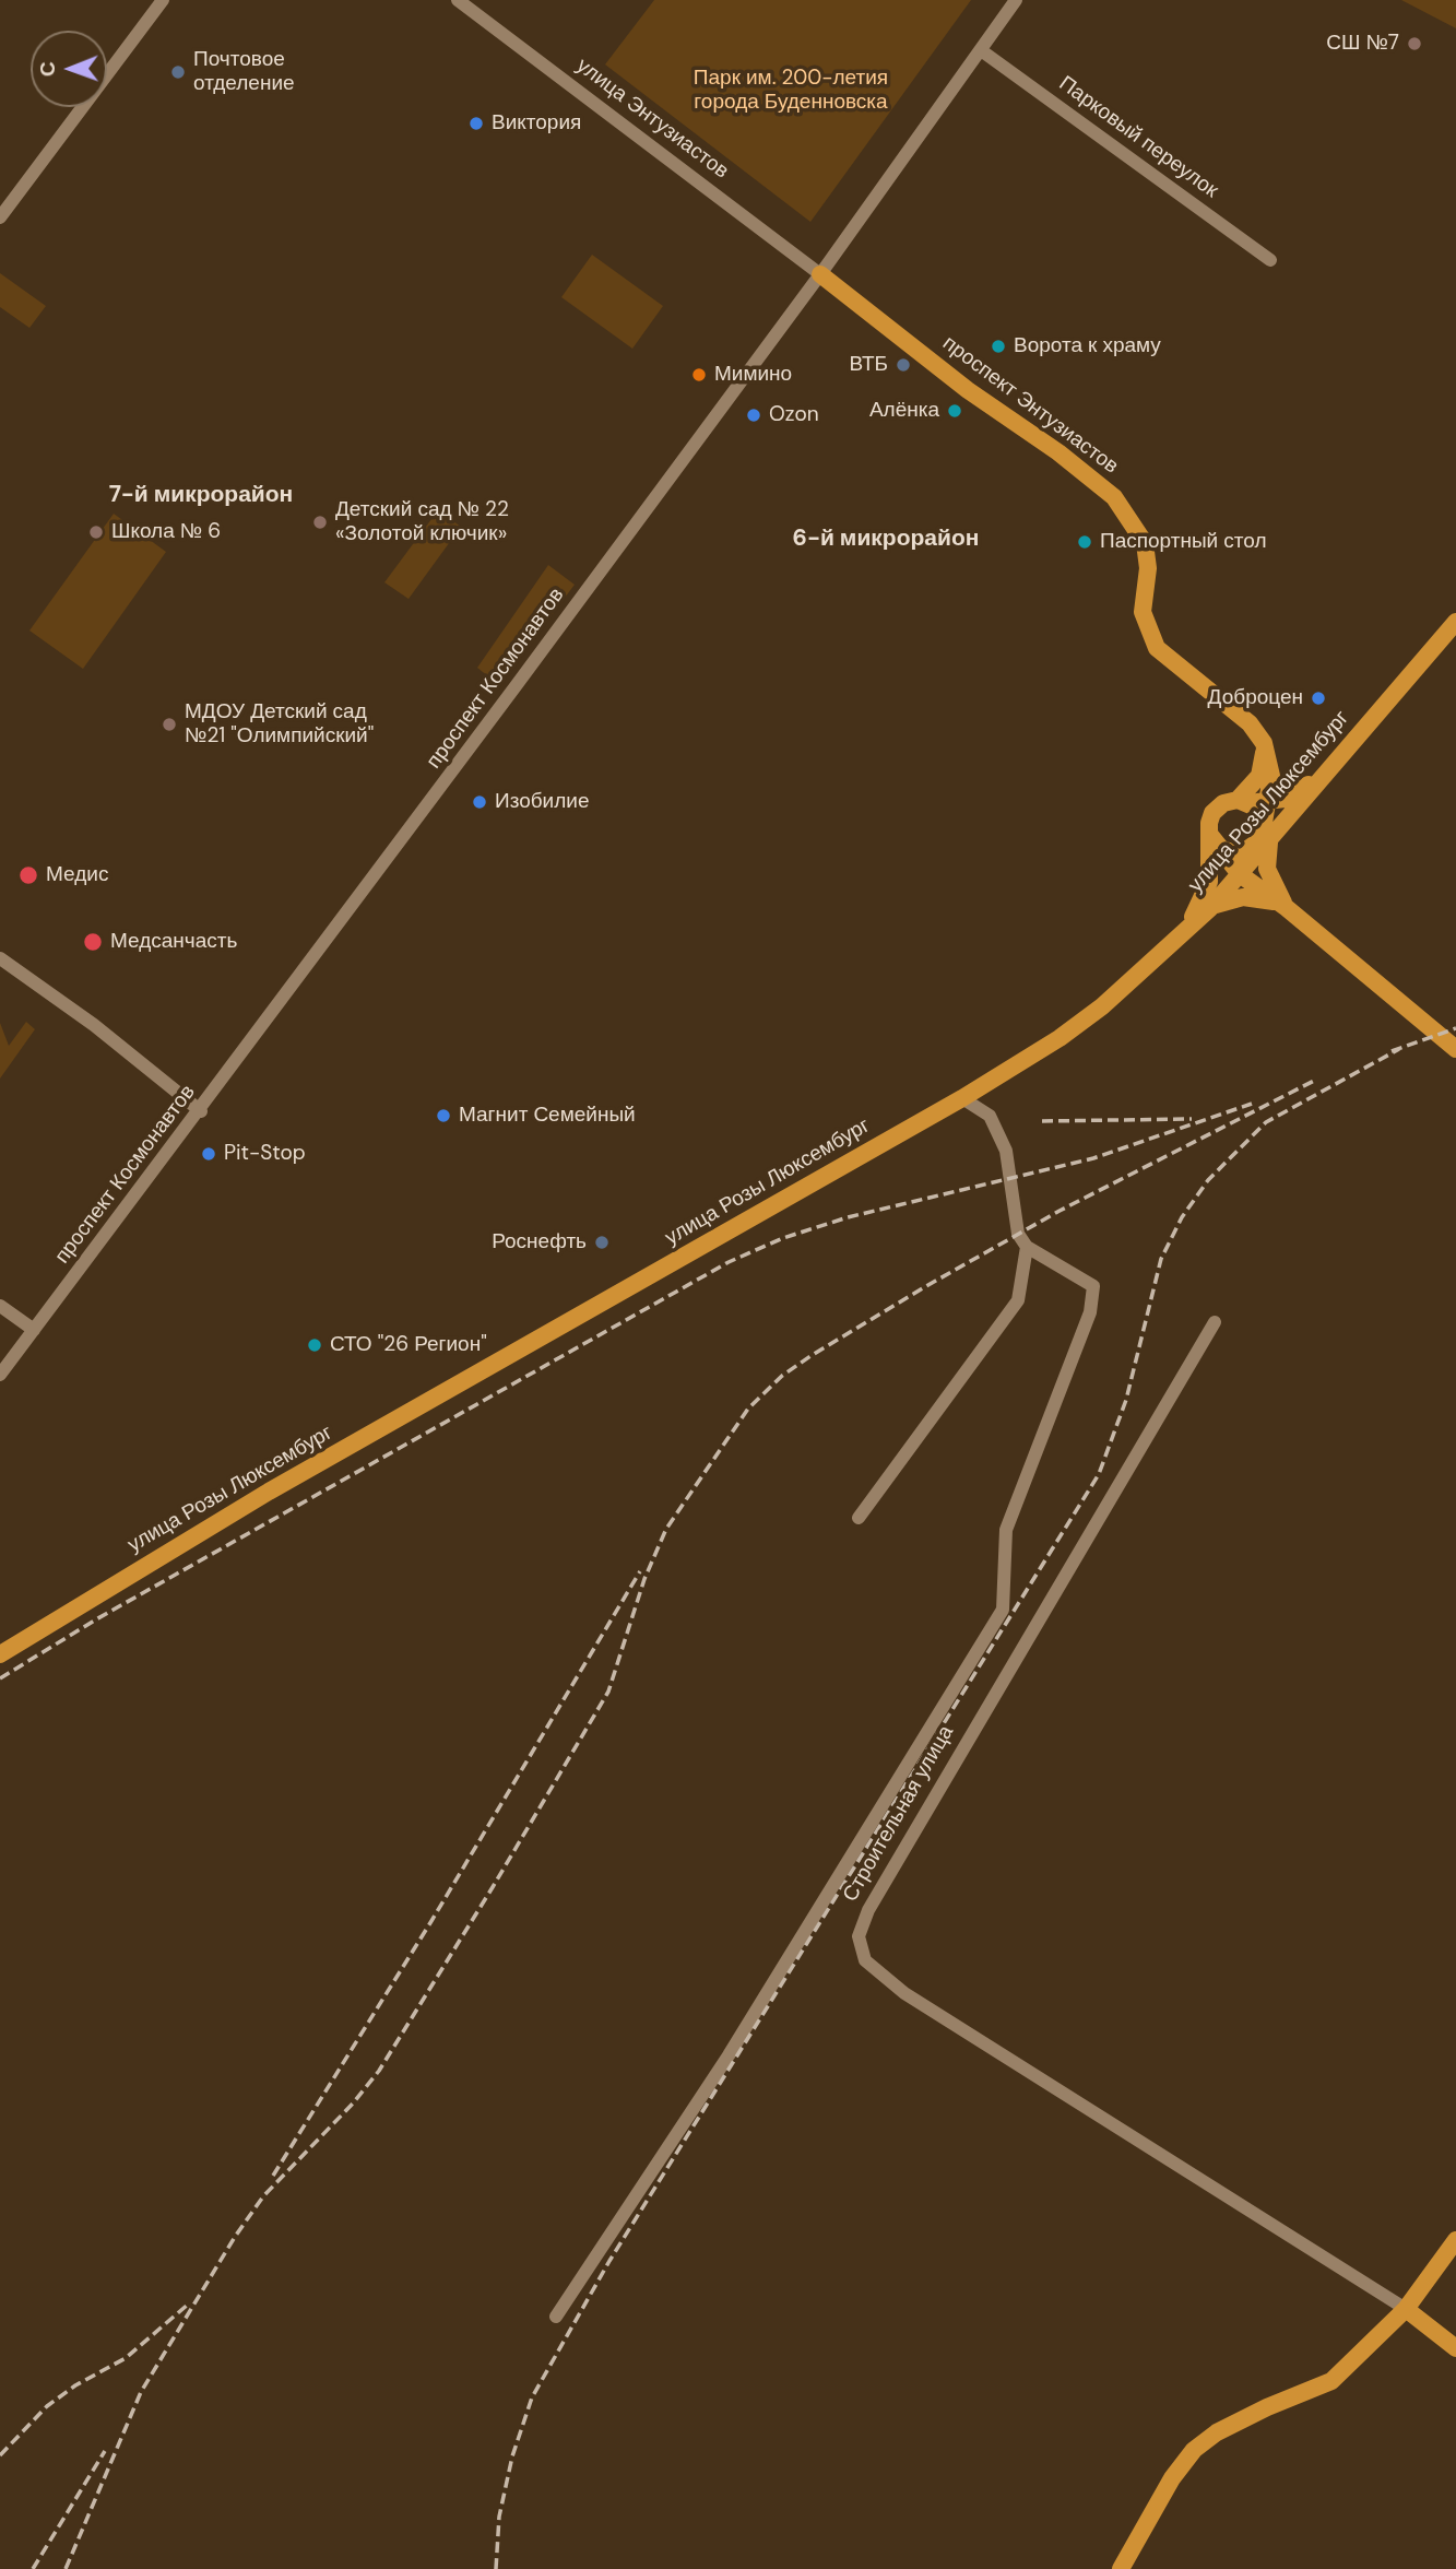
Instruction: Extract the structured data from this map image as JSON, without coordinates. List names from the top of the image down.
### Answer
{
  "streets": {
    "main road": ["проспект Энтузиастов", "улица Розы Люксембург", "Строительная улица"],
    "street": ["улица Энтузиастов", "Парковый переулок", "проспект Космонавтов"]
  },
  "crossings": [
    ["улица Энтузиастов", "проспект Энтузиастов"],
    ["улица Энтузиастов", "проспект Космонавтов"],
    ["Парковый переулок", "проспект Космонавтов"],
    ["проспект Энтузиастов", "проспект Космонавтов"]
  ],
  "districts": ["7-й микрорайон", "6-й микрорайон"],
  "parks": ["Парк им. 200-летия города Буденновска"],
  "places": [
    "СШ №7",
    "Почтовое отделение",
    "Виктория",
    "Ворота к храму",
    "ВТБ",
    "Мимино",
    "Алёнка",
    "Ozon",
    "Детский сад № 22 «Золотой ключик»",
    "Школа № 6",
    "Паспортный стол",
    "Доброцен",
    "МДОУ Детский сад №21 \"Олимпийский\"",
    "Изобилие",
    "Медис",
    "Медсанчасть",
    "Магнит Семейный",
    "Pit-Stop",
    "Роснефть",
    "СТО \"26 Регион\""
  ],
  "north": "left"
}
